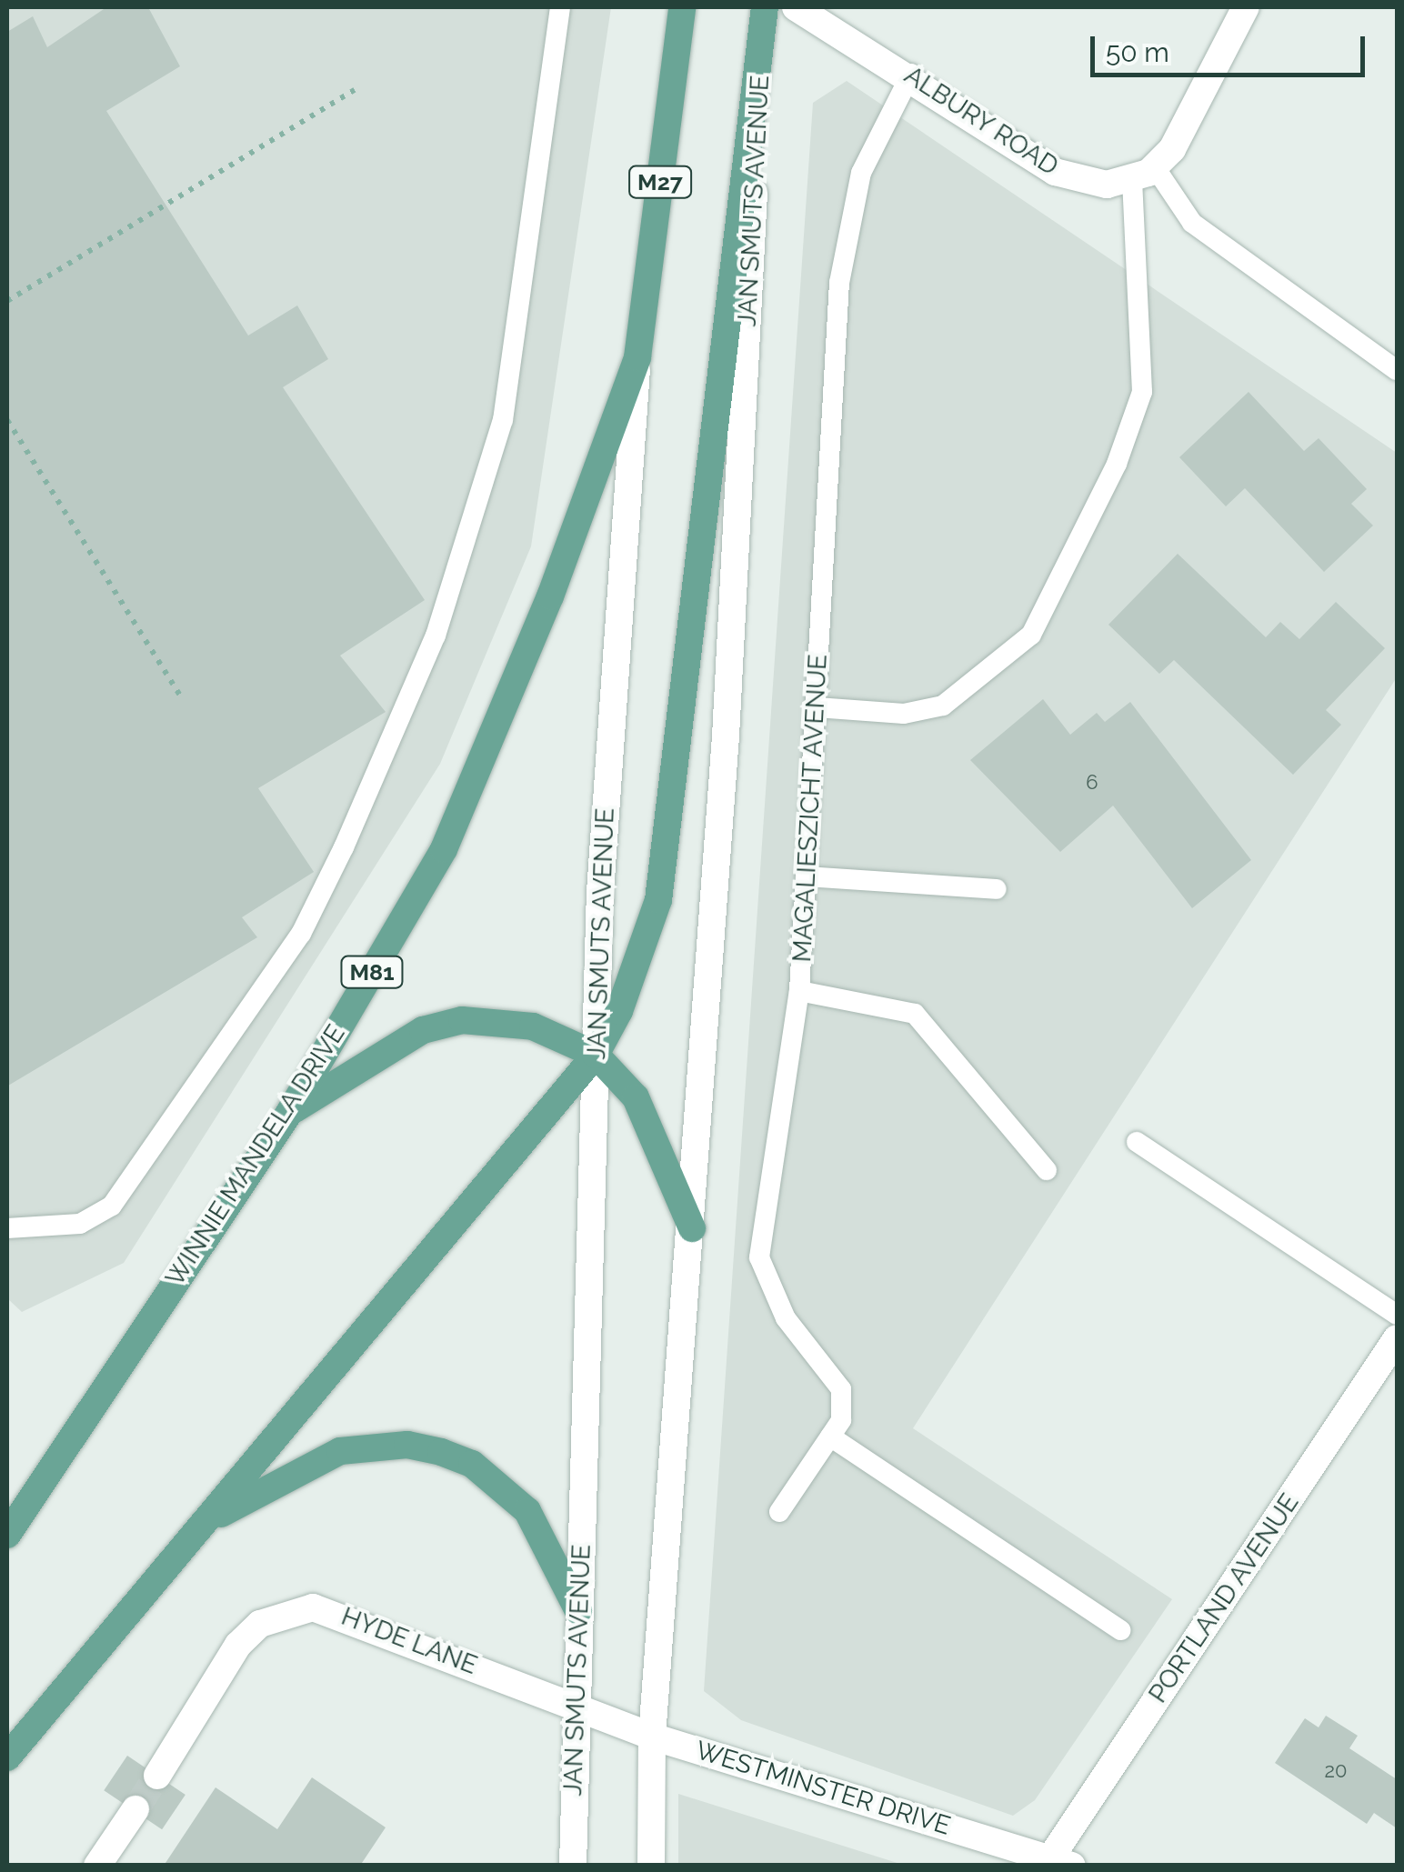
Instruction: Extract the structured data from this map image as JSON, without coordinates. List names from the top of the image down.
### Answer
{
  "streets": {
    "main road": [
      "ALBURY ROAD",
      "M27",
      "JAN SMUTS AVENUE",
      "M81",
      "WINNIE MANDELA DRIVE",
      "PORTLAND AVENUE",
      "HYDE LANE",
      "WESTMINSTER DRIVE"
    ],
    "lane": ["MAGALIESZICHT AVENUE"]
  },
  "crossings": [
    ["ALBURY ROAD", "MAGALIESZICHT AVENUE"],
    ["JAN SMUTS AVENUE", "WINNIE MANDELA DRIVE"],
    ["JAN SMUTS AVENUE", "HYDE LANE"],
    ["JAN SMUTS AVENUE", "WESTMINSTER DRIVE"],
    ["PORTLAND AVENUE", "WESTMINSTER DRIVE"],
    ["HYDE LANE", "WESTMINSTER DRIVE"]
  ],
  "house_numbers": ["6", "20"],
  "scale_bar": "50 m"
}
